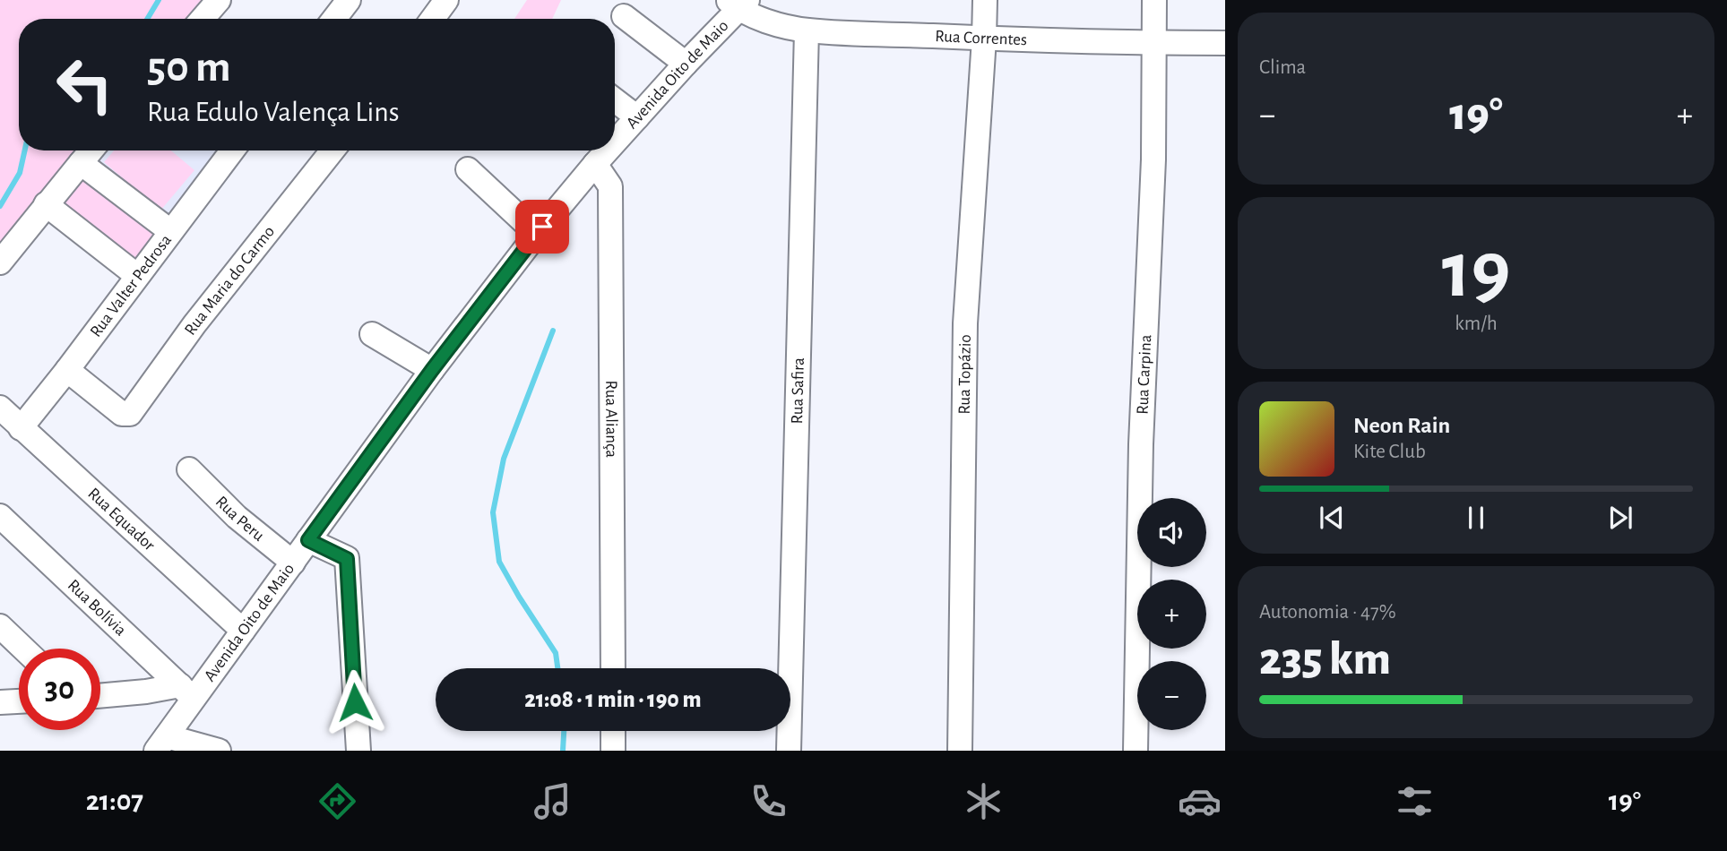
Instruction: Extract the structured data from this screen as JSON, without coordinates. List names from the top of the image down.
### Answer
{
  "streets": {
    "street": [
      "Rua Correntes",
      "Avenida Oito de Maio",
      "Rua Maria do Carmo",
      "Rua Valter Pedrosa",
      "Rua Topázio",
      "Rua Carpina",
      "Rua Safira",
      "Rua Aliança",
      "Rua Peru",
      "Rua Equador",
      "Rua Bolívia"
    ]
  },
  "crossings": [
    ["Rua Correntes", "Avenida Oito de Maio"],
    ["Rua Correntes", "Rua Topázio"],
    ["Rua Correntes", "Rua Carpina"],
    ["Rua Correntes", "Rua Safira"],
    ["Avenida Oito de Maio", "Rua Aliança"],
    ["Avenida Oito de Maio", "Rua Peru"],
    ["Avenida Oito de Maio", "Rua Equador"],
    ["Avenida Oito de Maio", "Rua Bolívia"],
    ["Rua Maria do Carmo", "Rua Valter Pedrosa"],
    ["Rua Valter Pedrosa", "Rua Equador"]
  ],
  "page": {
    "tile": [
      "Clima",
      ["19", "km/h"],
      ["Autonomia · 47%", "235 km"]
    ],
    "turn": ["50 m", "Rua Edulo Valença Lins"],
    "heat": ["−", "19°", "+"],
    "song": ["Neon Rain", "Kite Club"],
    "map_buttons": ["+", "−"],
    "limit": "30",
    "trip": "21:08 · 1 min · 190 m",
    "tabs": ["21:07", "19°"]
  }
}
